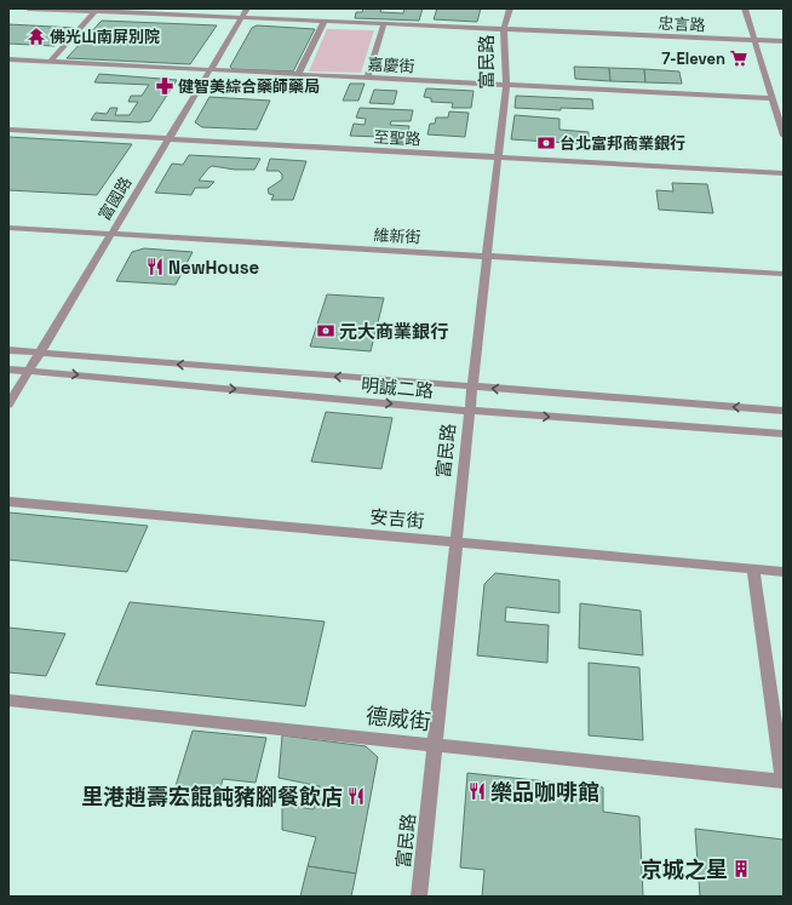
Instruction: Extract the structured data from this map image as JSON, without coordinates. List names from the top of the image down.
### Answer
{
  "streets": {
    "street": [
      "忠言路",
      "富民路",
      "嘉慶街",
      "至聖路",
      "富國路",
      "維新街",
      "明誠二路",
      "安吉街",
      "德威街"
    ]
  },
  "crossings": [
    ["忠言路", "富民路"],
    ["忠言路", "富國路"],
    ["富民路", "嘉慶街"],
    ["富民路", "至聖路"],
    ["富民路", "維新街"],
    ["富民路", "明誠二路"],
    ["富民路", "安吉街"],
    ["富民路", "德威街"],
    ["嘉慶街", "富國路"],
    ["至聖路", "富國路"],
    ["富國路", "維新街"],
    ["富國路", "明誠二路"]
  ],
  "places": {
    "temple": ["佛光山南屏別院"],
    "supermarket": ["7-Eleven"],
    "pharmacy": ["健智美綜合藥師藥局"],
    "bank": ["台北富邦商業銀行", "元大商業銀行"],
    "restaurant": ["NewHouse", "樂品咖啡館", "里港趙壽宏餛飩豬腳餐飲店"],
    "building": ["京城之星"]
  }
}
